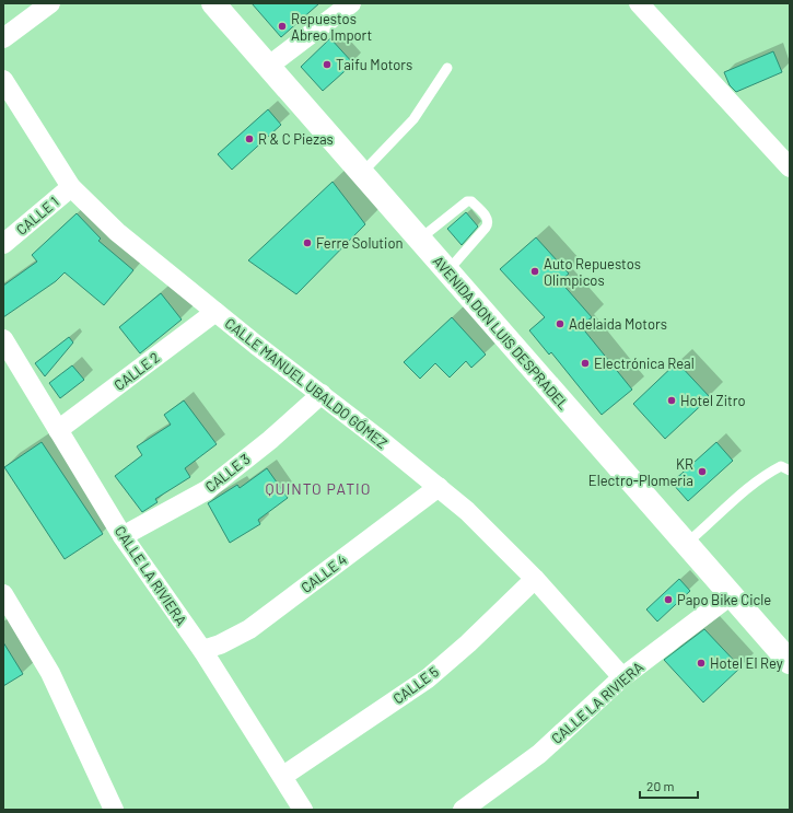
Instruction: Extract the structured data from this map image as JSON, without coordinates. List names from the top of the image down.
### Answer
{
  "streets": {
    "main road": ["AVENIDA DON LUIS DESPRADEL"],
    "street": [
      "CALLE 1",
      "CALLE 2",
      "CALLE MANUEL UBALDO GÓMEZ",
      "CALLE 3",
      "CALLE 4",
      "CALLE LA RIVIERA",
      "CALLE 5"
    ]
  },
  "crossings": [
    ["CALLE 1", "CALLE MANUEL UBALDO GÓMEZ"],
    ["AVENIDA DON LUIS DESPRADEL", "CALLE LA RIVIERA"],
    ["CALLE 2", "CALLE MANUEL UBALDO GÓMEZ"],
    ["CALLE 2", "CALLE LA RIVIERA"],
    ["CALLE MANUEL UBALDO GÓMEZ", "CALLE 3"],
    ["CALLE MANUEL UBALDO GÓMEZ", "CALLE 4"],
    ["CALLE MANUEL UBALDO GÓMEZ", "CALLE LA RIVIERA"],
    ["CALLE MANUEL UBALDO GÓMEZ", "CALLE 5"],
    ["CALLE 3", "CALLE LA RIVIERA"],
    ["CALLE 4", "CALLE LA RIVIERA"],
    ["CALLE LA RIVIERA", "CALLE 5"]
  ],
  "districts": ["QUINTO PATIO"],
  "places": [
    "Repuestos Abreo Import",
    "Taifu Motors",
    "R & C Piezas",
    "Ferre Solution",
    "Auto Repuestos Olimpicos",
    "Adelaida Motors",
    "Electrónica Real",
    "Hotel Zitro",
    "KR Electro-Plomeria",
    "Papo Bike Cicle",
    "Hotel El Rey"
  ],
  "scale_bar": "20 m"
}
